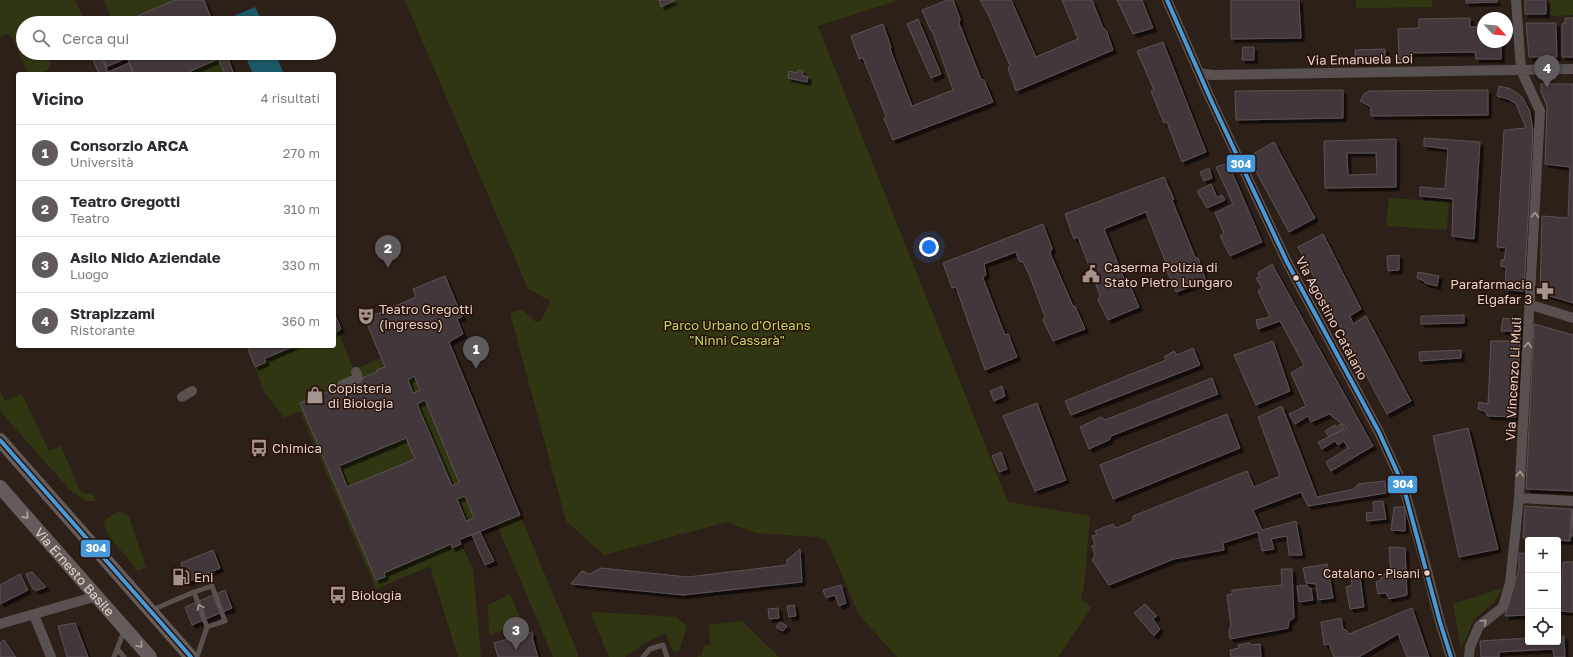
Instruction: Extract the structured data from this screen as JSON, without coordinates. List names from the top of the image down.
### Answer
{
  "streets": {
    "main road": ["Via Ernesto Basile"],
    "street": ["Via Emanuela Loi", "Via Agostino Catalano", "Via Vincenzo Li Muli"]
  },
  "crossings": [
    ["Via Emanuela Loi", "Via Agostino Catalano"],
    ["Via Emanuela Loi", "Via Vincenzo Li Muli"]
  ],
  "one_way": ["Via Vincenzo Li Muli"],
  "parks": ["Parco Urbano d'Orleans \"Ninni Cassarà\""],
  "places": {
    "public building": ["Caserma Polizia di Stato Pietro Lungaro"],
    "pharmacy": ["Parafarmacia Elgafar 3"],
    "theatre": ["Teatro Gregotti (Ingresso)"],
    "shop": ["Copisteria di Biologia"],
    "bus stop": ["Chimica", "Biologia"],
    "other": ["Catalano - Pisani"],
    "fuel station": ["Eni"]
  },
  "lines": ["transit line 304"],
  "north": "bottom right",
  "page": {
    "search": "Cerca qui",
    "pins": [
      "4",
      "2",
      "1",
      "3"
    ],
    "heading": ["Vicino", "4 risultati"],
    "list": [
      {
        "mark": "1",
        "name": "Consorzio ARCA",
        "note": "Università",
        "value": "270 m"
      },
      {
        "mark": "2",
        "name": "Teatro Gregotti",
        "note": "Teatro",
        "value": "310 m"
      },
      {
        "mark": "3",
        "name": "Asilo Nido Aziendale",
        "note": "Luogo",
        "value": "330 m"
      },
      {
        "mark": "4",
        "name": "Strapizzami",
        "note": "Ristorante",
        "value": "360 m"
      }
    ],
    "map_buttons": ["+", "−"]
  }
}
